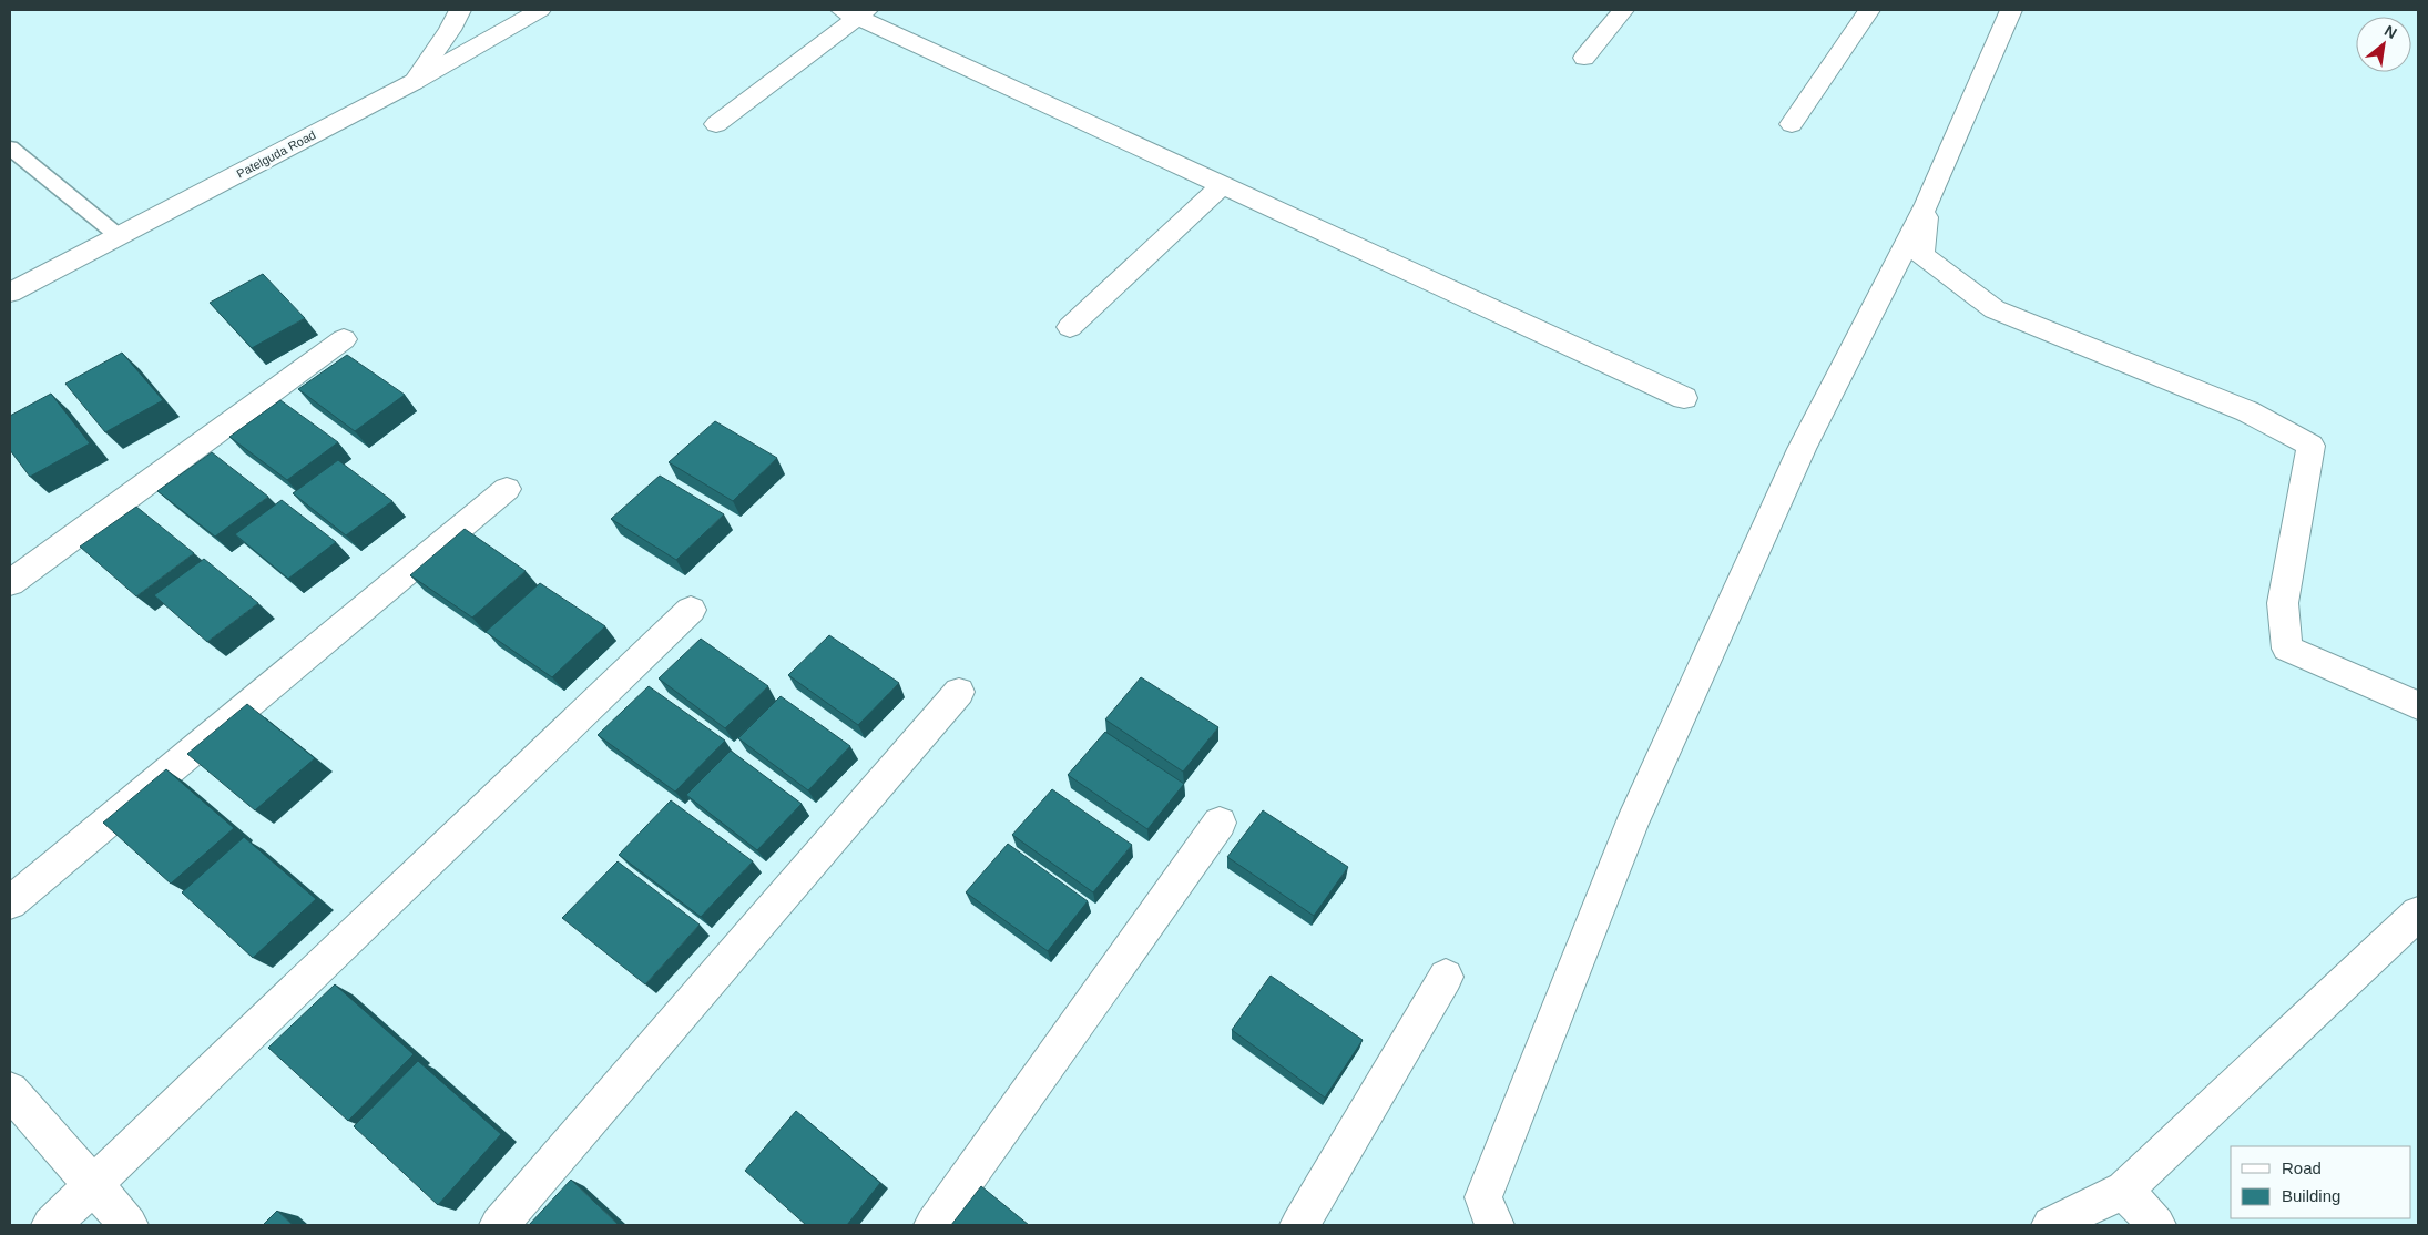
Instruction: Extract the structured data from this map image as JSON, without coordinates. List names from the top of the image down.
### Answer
{
  "streets": {
    "street": ["Patelguda Road"]
  },
  "legend": ["Road", "Building"],
  "north": "top right"
}
